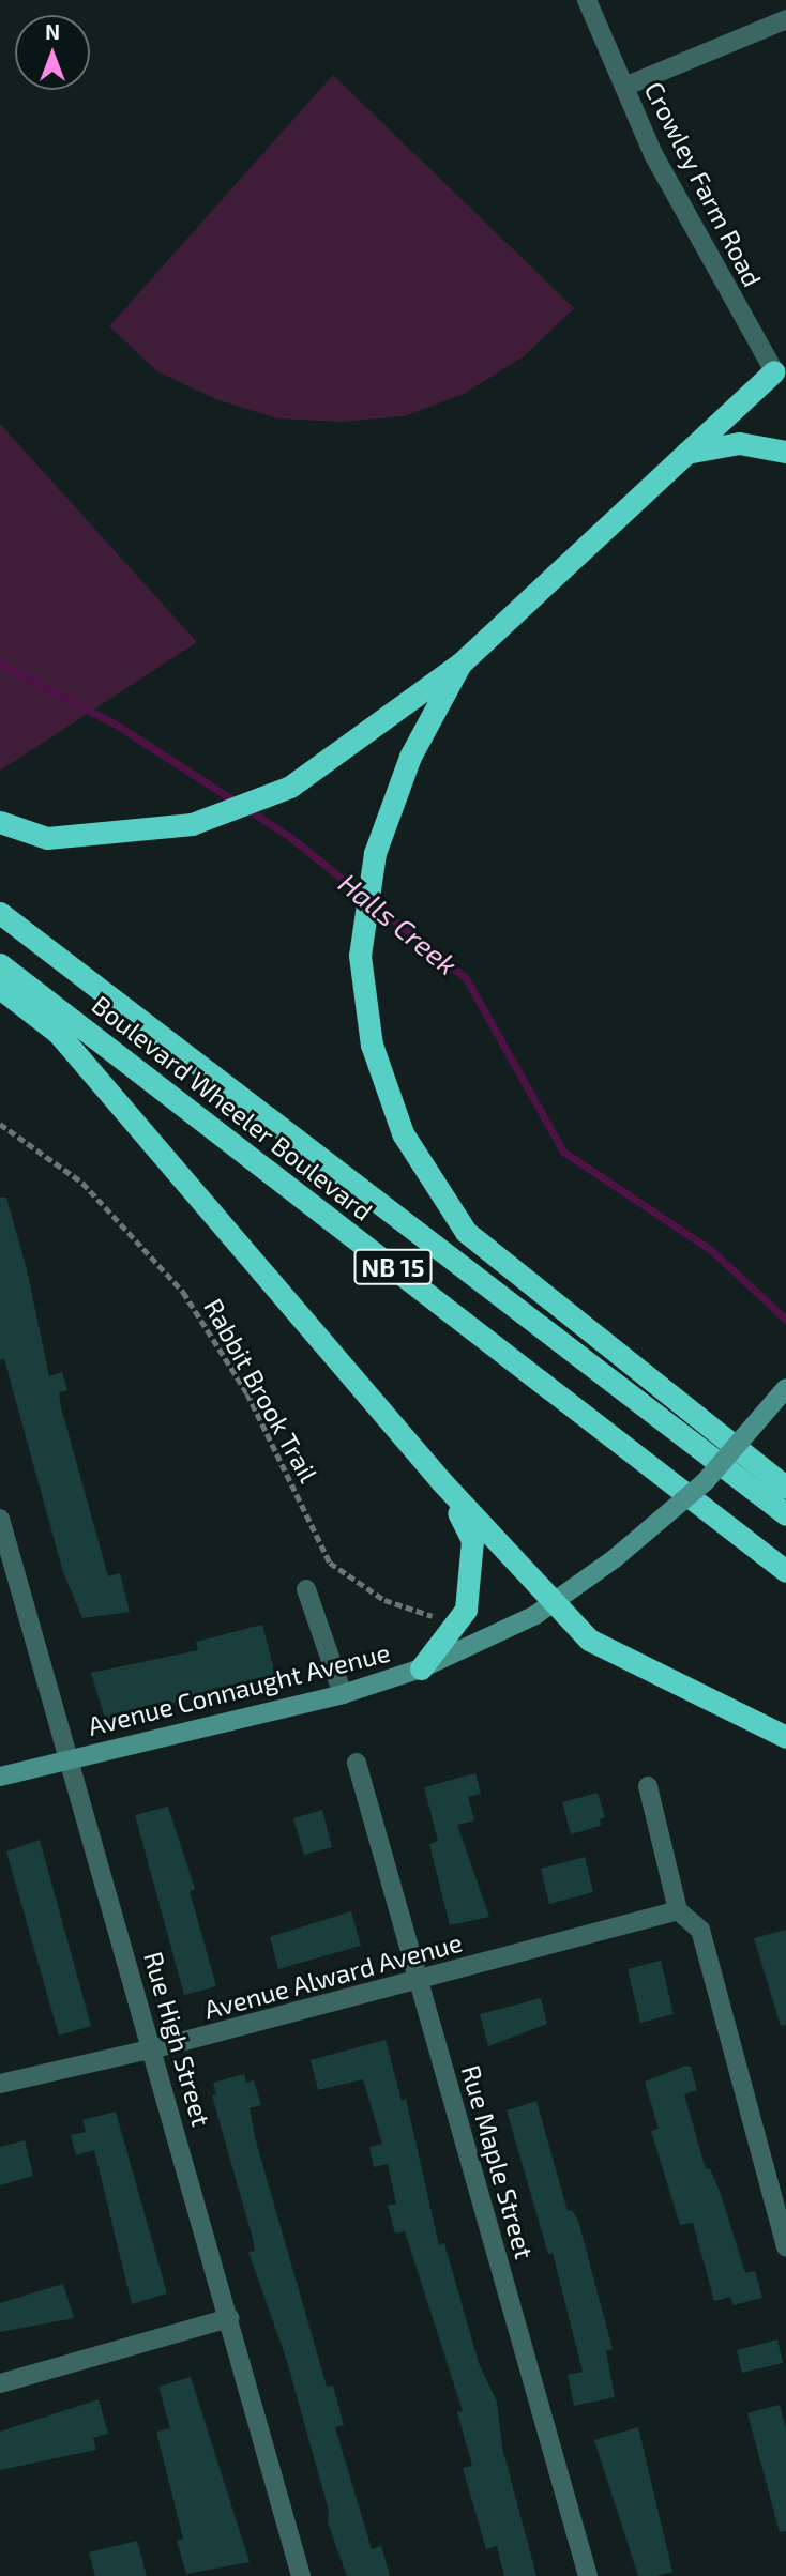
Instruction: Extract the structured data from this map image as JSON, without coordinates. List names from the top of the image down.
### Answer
{
  "streets": {
    "highway": ["Boulevard Wheeler Boulevard", "NB 15"],
    "street": [
      "Crowley Farm Road",
      "Avenue Connaught Avenue",
      "Avenue Alward Avenue",
      "Rue High Street",
      "Rue Maple Street"
    ],
    "path": ["Rabbit Brook Trail"]
  },
  "crossings": [
    ["Avenue Connaught Avenue", "Rue High Street"],
    ["Avenue Alward Avenue", "Rue High Street"],
    ["Avenue Alward Avenue", "Rue Maple Street"]
  ],
  "water": ["Halls Creek"],
  "north": "top"
}
